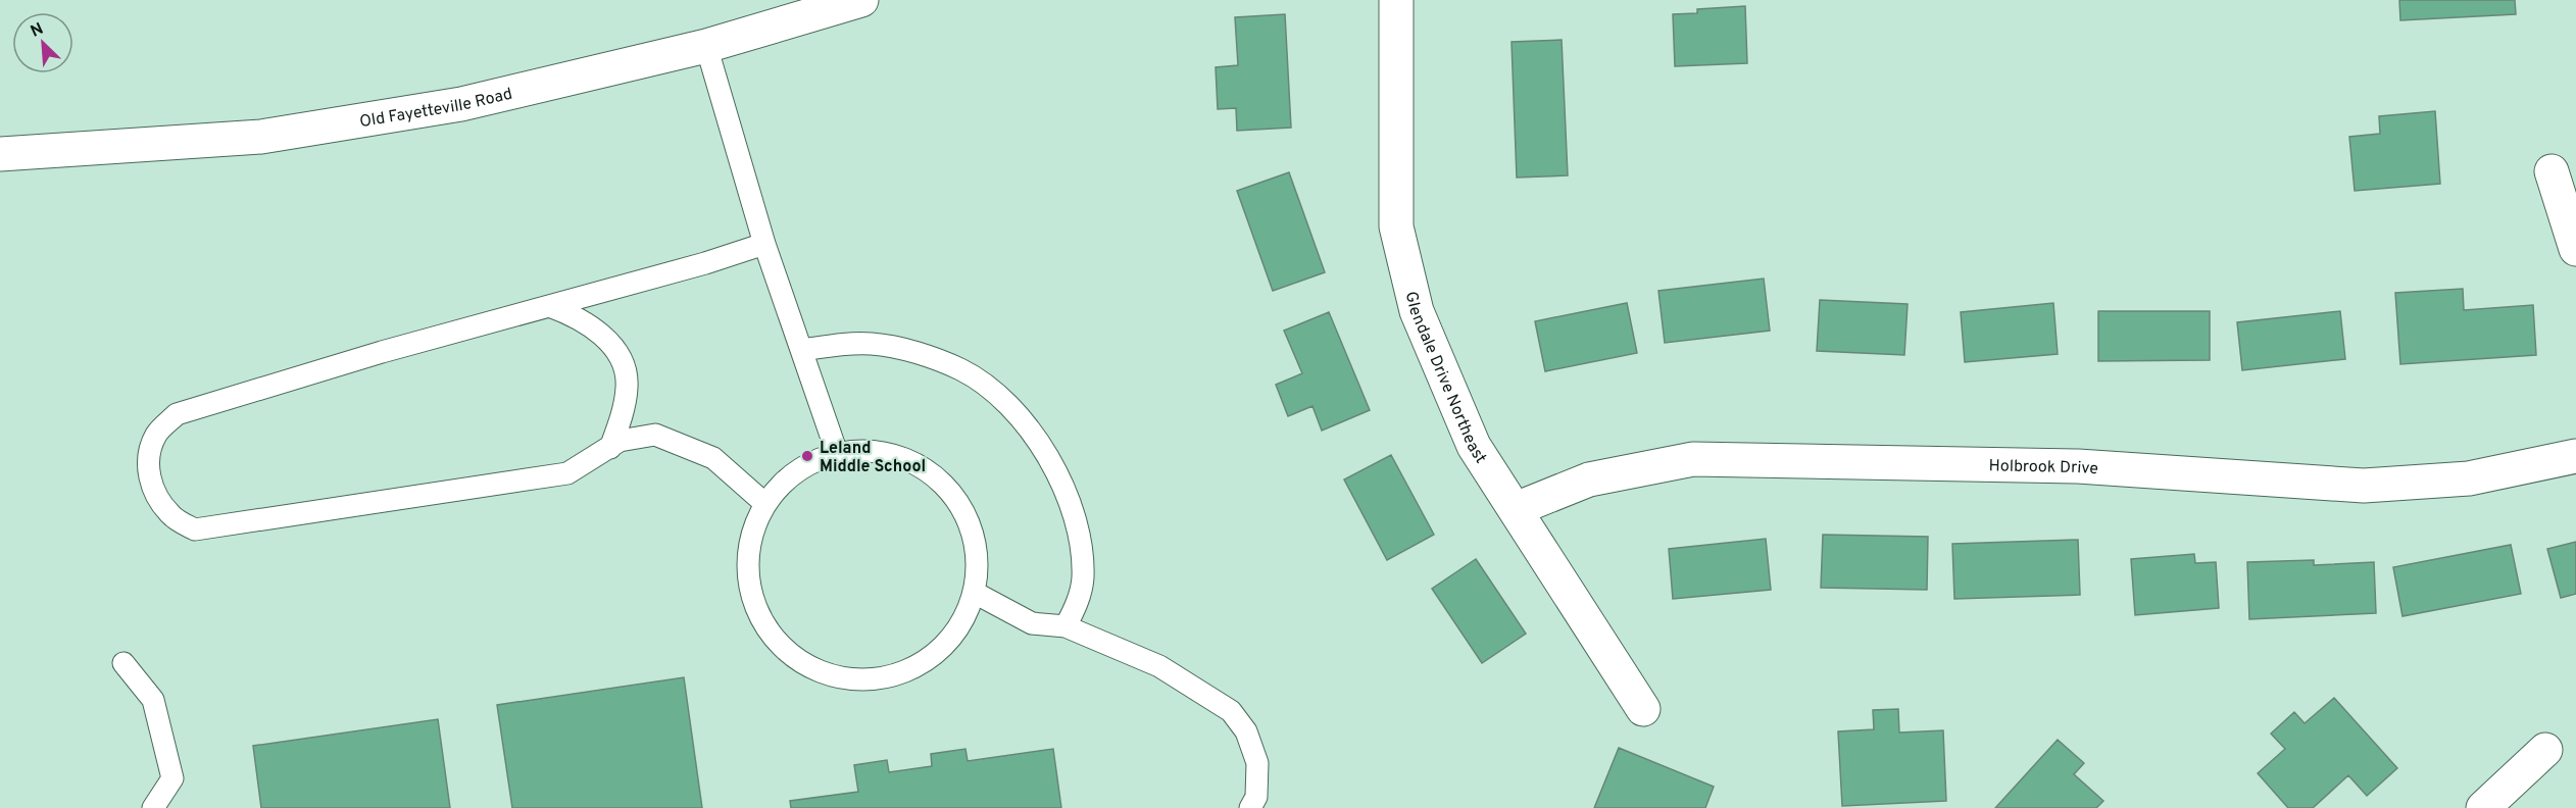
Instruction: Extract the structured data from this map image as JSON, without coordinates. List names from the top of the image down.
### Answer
{
  "streets": {
    "street": ["Old Fayetteville Road", "Glendale Drive Northeast", "Holbrook Drive"]
  },
  "crossings": [
    ["Glendale Drive Northeast", "Holbrook Drive"]
  ],
  "places": ["Leland Middle School"],
  "north": "top left"
}
